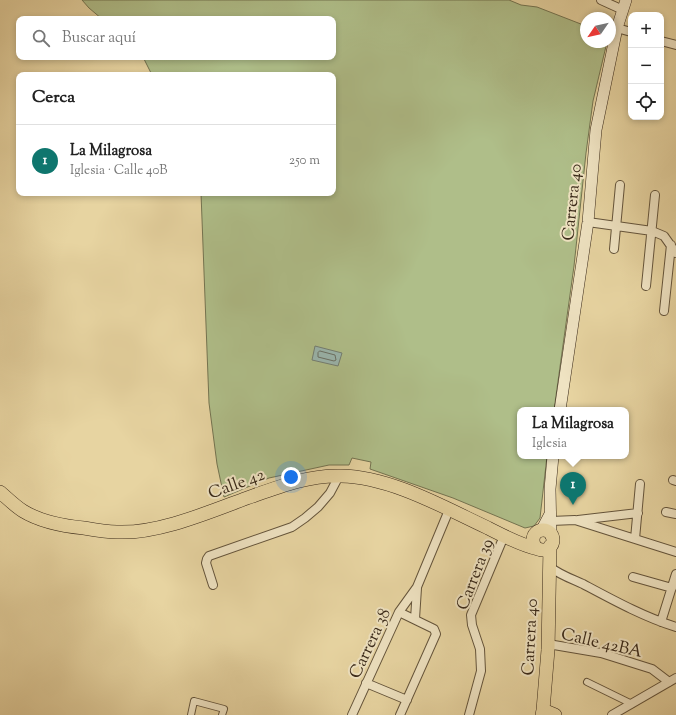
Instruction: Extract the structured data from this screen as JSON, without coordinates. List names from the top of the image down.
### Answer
{
  "streets": {
    "main road": ["Carrera 40", "Calle 42"],
    "street": ["Carrera 39", "Calle 42BA", "Carrera 38"]
  },
  "crossings": [
    ["Carrera 40", "Calle 42BA"],
    ["Calle 42", "Carrera 39"],
    ["Calle 42", "Carrera 38"]
  ],
  "north": "bottom left",
  "page": {
    "map_buttons": ["+", "−"],
    "search": "Buscar aquí",
    "heading": "Cerca",
    "list": [
      {
        "mark": "1",
        "name": "La Milagrosa",
        "note": "Iglesia · Calle 40B",
        "value": "250 m"
      }
    ],
    "popup": ["La Milagrosa", "Iglesia"],
    "pins": "1"
  }
}
